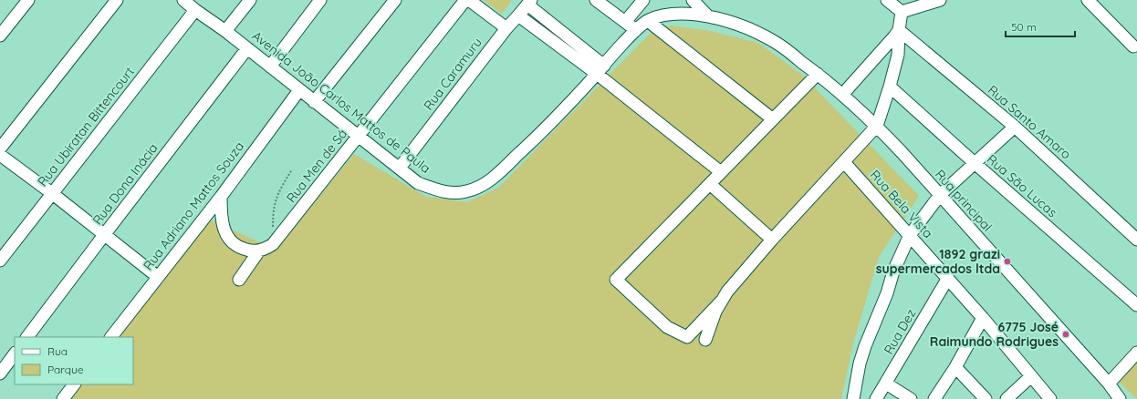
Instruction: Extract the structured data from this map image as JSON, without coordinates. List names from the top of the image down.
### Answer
{
  "streets": {
    "street": [
      "Rua Caramuru",
      "Avenida João Carlos Mattos de Paula",
      "Rua Santo Amaro",
      "Rua Ubiratan Bittencourt",
      "Rua Men de Sá",
      "Rua Dona Inácia",
      "Rua São Lucas",
      "Rua principal",
      "Rua Bela Vista",
      "Rua Adriano Mattos Souza",
      "Rua Dez"
    ]
  },
  "crossings": [
    ["Rua Caramuru", "Avenida João Carlos Mattos de Paula"],
    ["Avenida João Carlos Mattos de Paula", "Rua Ubiratan Bittencourt"],
    ["Avenida João Carlos Mattos de Paula", "Rua Men de Sá"],
    ["Avenida João Carlos Mattos de Paula", "Rua Dona Inácia"],
    ["Avenida João Carlos Mattos de Paula", "Rua principal"],
    ["Avenida João Carlos Mattos de Paula", "Rua Adriano Mattos Souza"],
    ["Rua Bela Vista", "Rua Dez"]
  ],
  "places": ["1892 grazi supermercados ltda", "6775 José Raimundo Rodrigues"],
  "legend": ["Rua", "Parque"],
  "scale_bar": "50 m"
}
